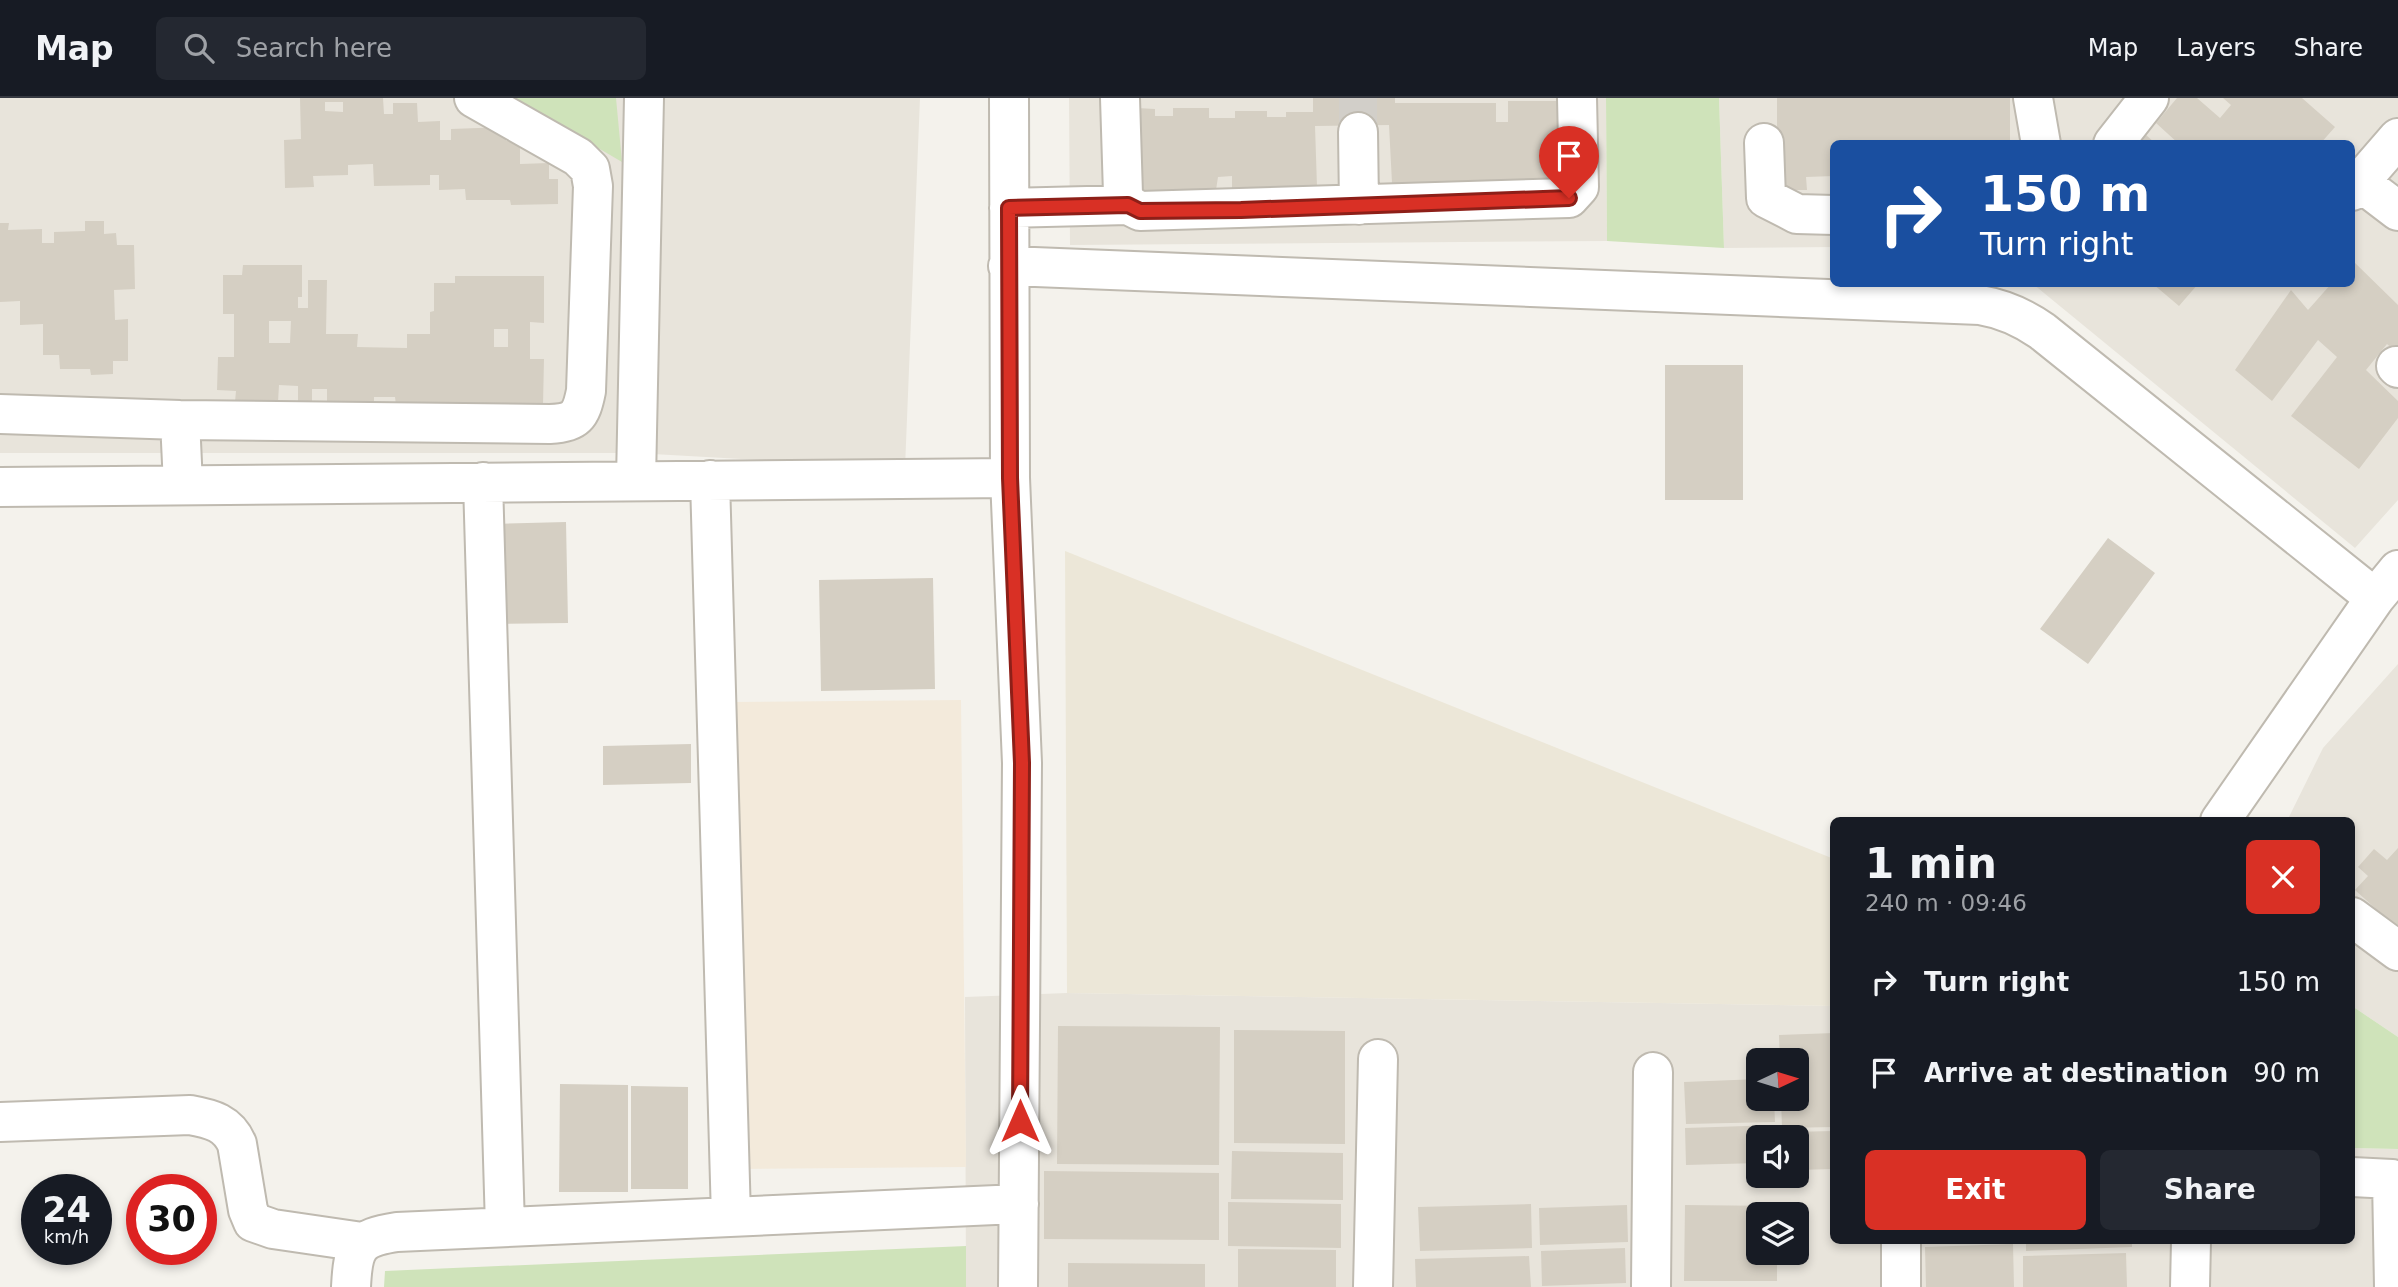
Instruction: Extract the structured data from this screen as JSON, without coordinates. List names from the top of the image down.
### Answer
{
  "north": "right",
  "page": {
    "header": "Map",
    "search": "Search here",
    "nav": ["Map", "Layers", "Share"],
    "turn": ["150 m", "Turn right"],
    "heading": ["1 min", "240 m · 09:46"],
    "list": [
      {
        "name": "Turn right",
        "value": "150 m"
      },
      {
        "name": "Arrive at destination",
        "value": "90 m"
      }
    ],
    "buttons": ["Exit", "Share"],
    "speed": "24 km/h",
    "limit": "30"
  }
}
